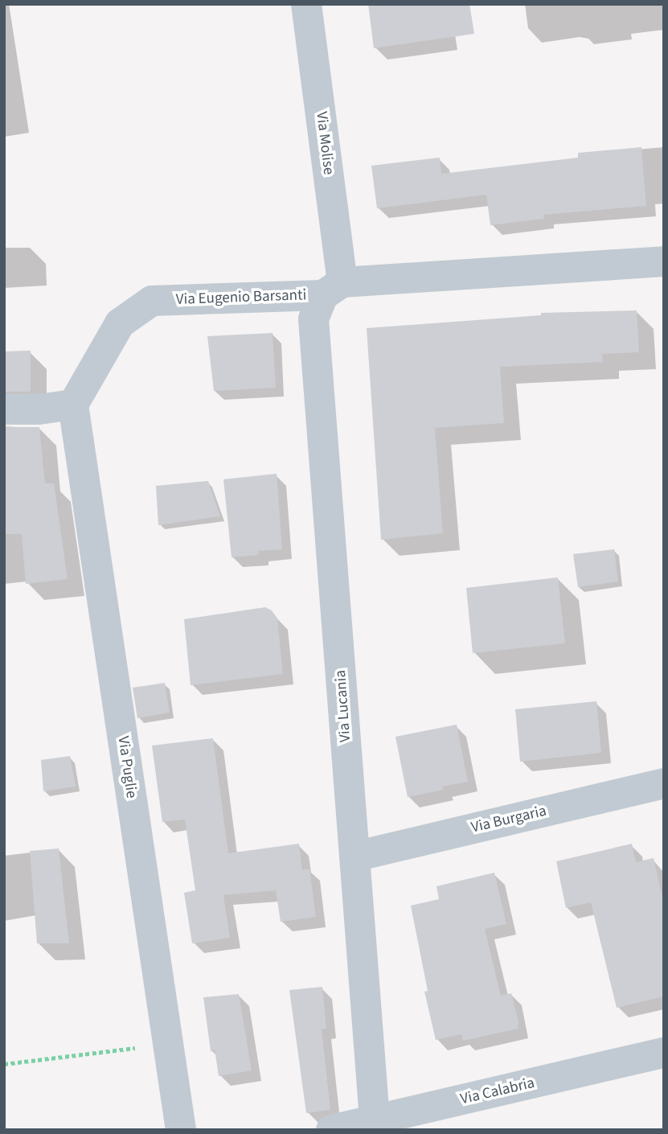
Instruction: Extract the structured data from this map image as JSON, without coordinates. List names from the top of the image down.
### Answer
{
  "streets": {
    "street": [
      "Via Molise",
      "Via Eugenio Barsanti",
      "Via Lucania",
      "Via Puglie",
      "Via Burgaria",
      "Via Calabria"
    ]
  },
  "crossings": [
    ["Via Molise", "Via Eugenio Barsanti"],
    ["Via Molise", "Via Lucania"],
    ["Via Eugenio Barsanti", "Via Lucania"],
    ["Via Eugenio Barsanti", "Via Puglie"],
    ["Via Lucania", "Via Burgaria"],
    ["Via Lucania", "Via Calabria"]
  ]
}
